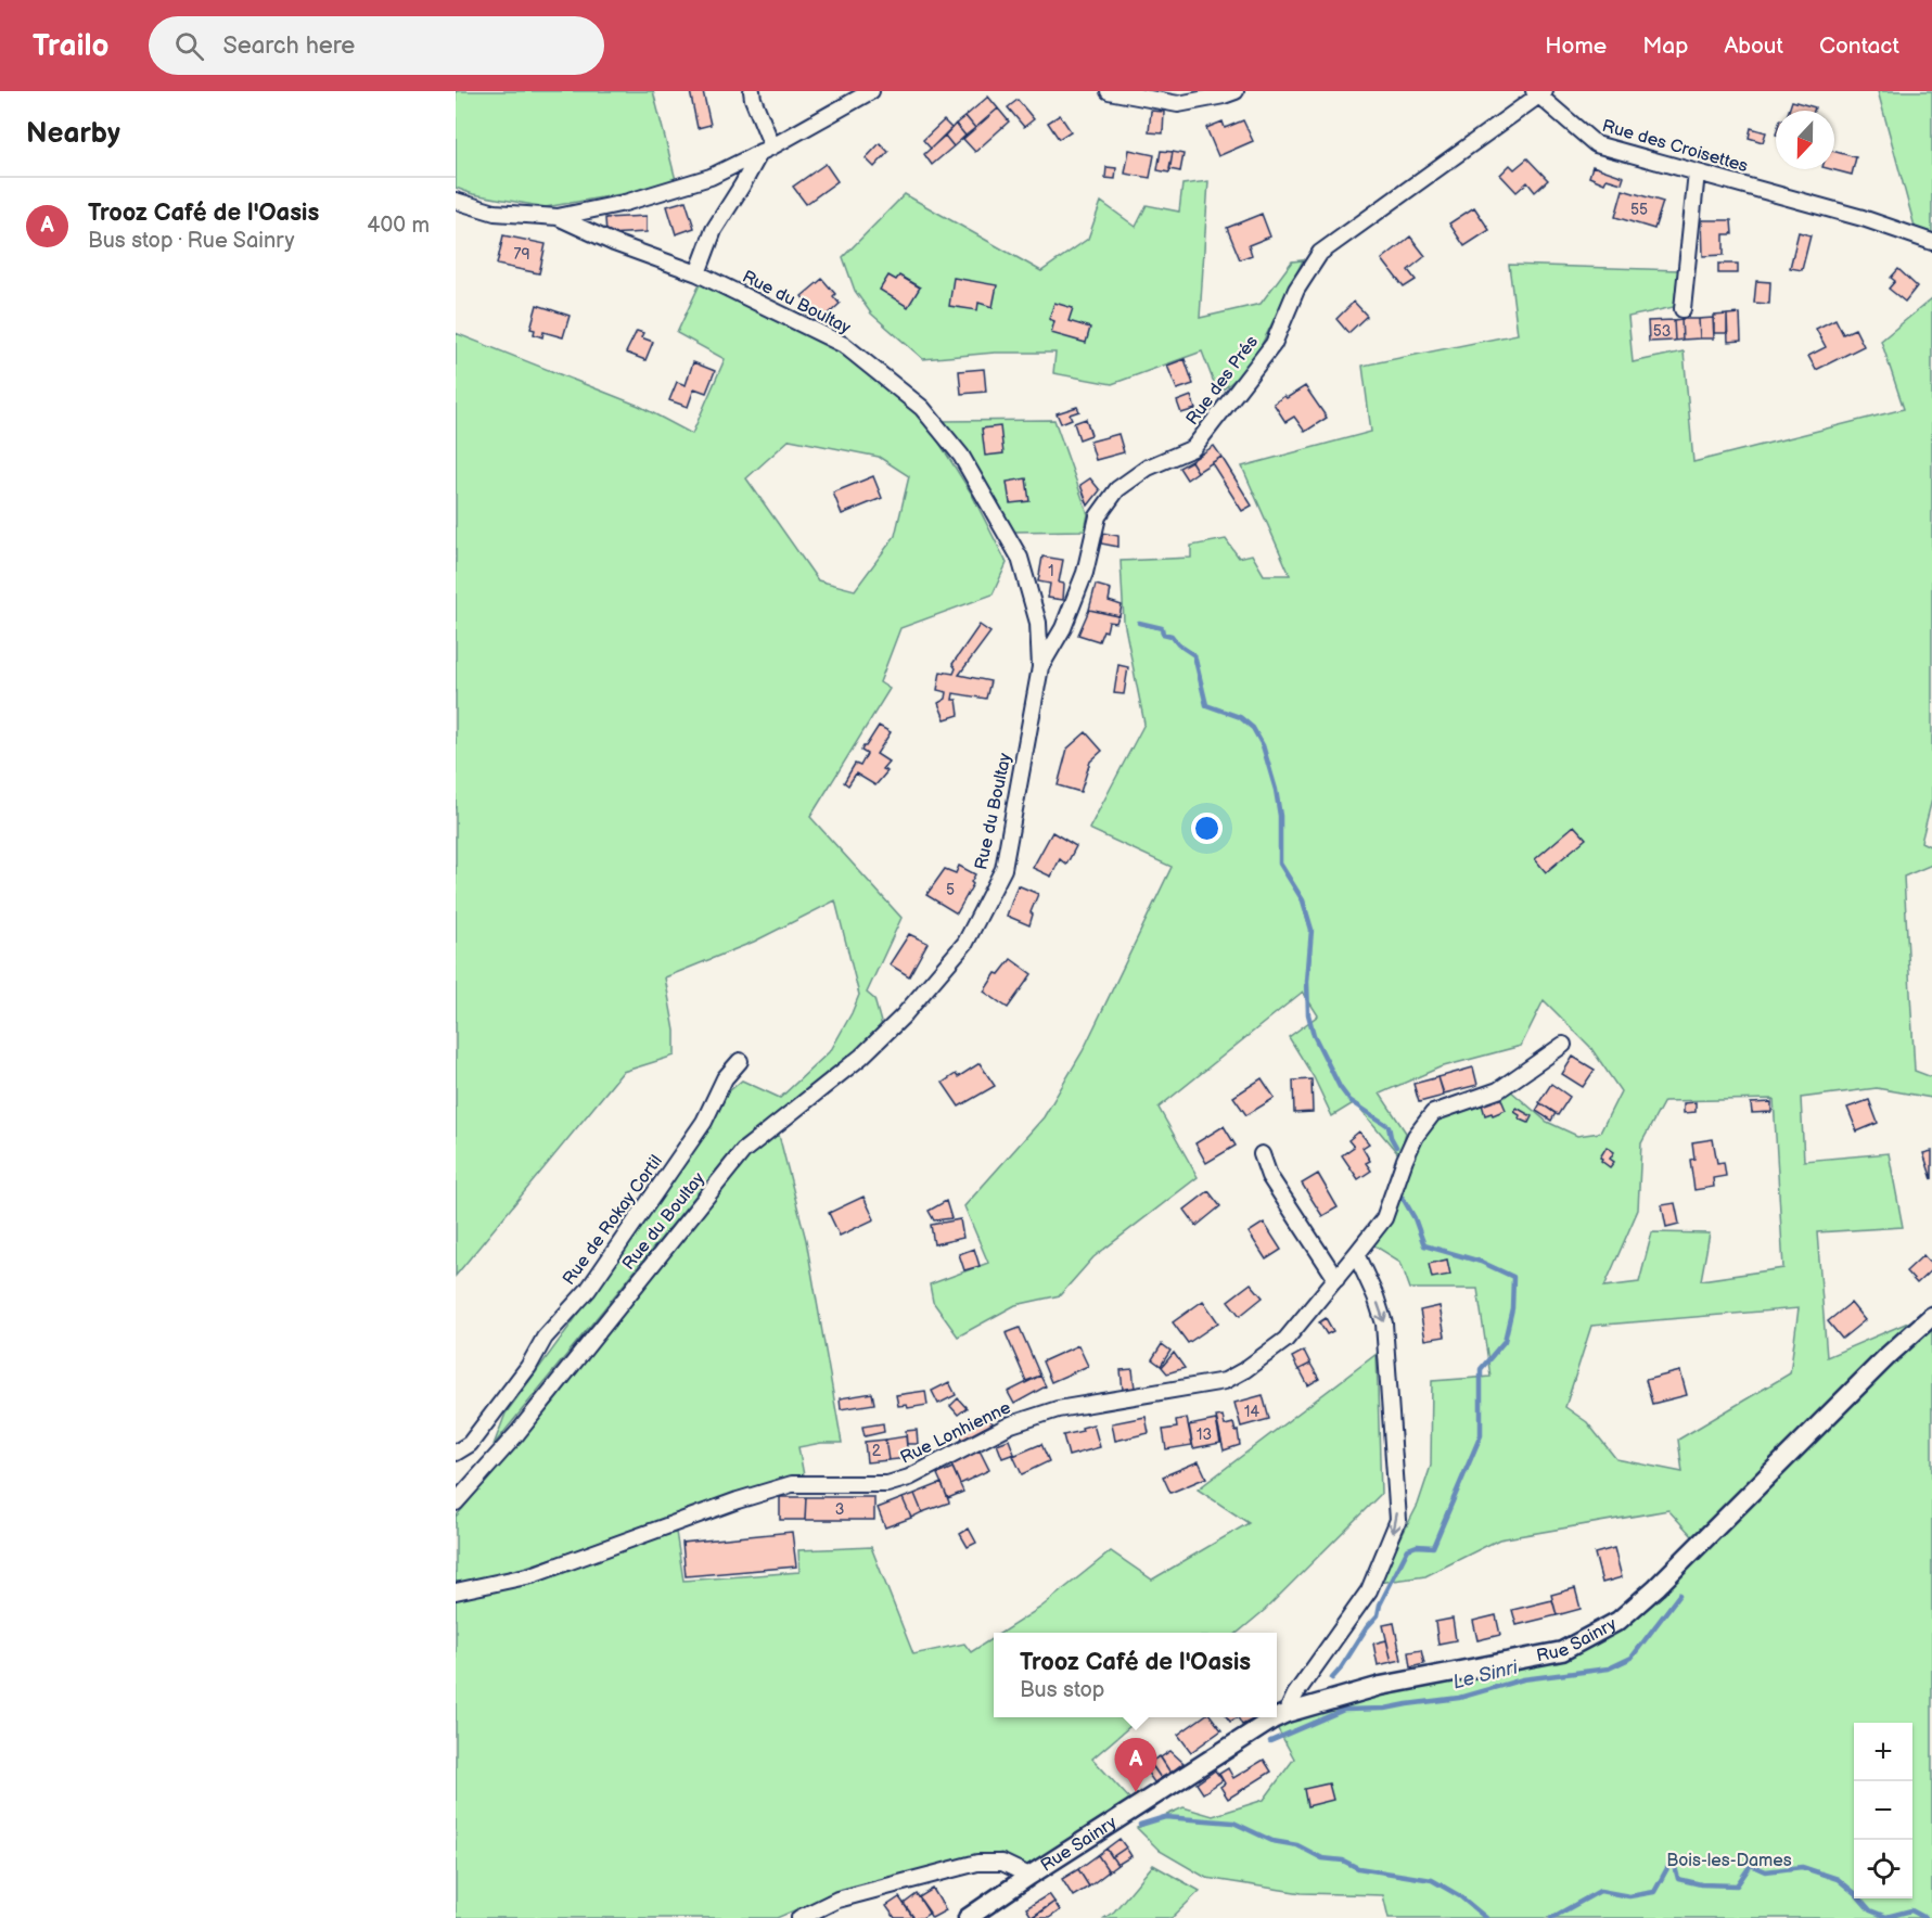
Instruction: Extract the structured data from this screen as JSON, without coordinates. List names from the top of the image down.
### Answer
{
  "streets": {
    "street": [
      "Rue des Croisettes",
      "Rue du Boultay",
      "Rue des Prés",
      "Rue de Rokay Cortil",
      "Rue Lonhienne",
      "Rue Sainry"
    ]
  },
  "crossings": [
    ["Rue des Croisettes", "Rue des Prés"],
    ["Rue du Boultay", "Rue des Prés"]
  ],
  "water": ["Le Sinri"],
  "parks": ["Bois-les-Dames"],
  "house_numbers": [
    "55",
    "79",
    "53",
    "1",
    "5",
    "14",
    "13",
    "2",
    "3"
  ],
  "north": "bottom",
  "page": {
    "header": "Trailo",
    "search": "Search here",
    "nav": [
      "Home",
      "Map",
      "About",
      "Contact"
    ],
    "heading": "Nearby",
    "list": [
      {
        "mark": "A",
        "name": "Trooz Café de l'Oasis",
        "note": "Bus stop · Rue Sainry",
        "value": "400 m"
      }
    ],
    "popup": ["Trooz Café de l'Oasis", "Bus stop"],
    "map_buttons": ["+", "−"],
    "pins": "A"
  }
}
